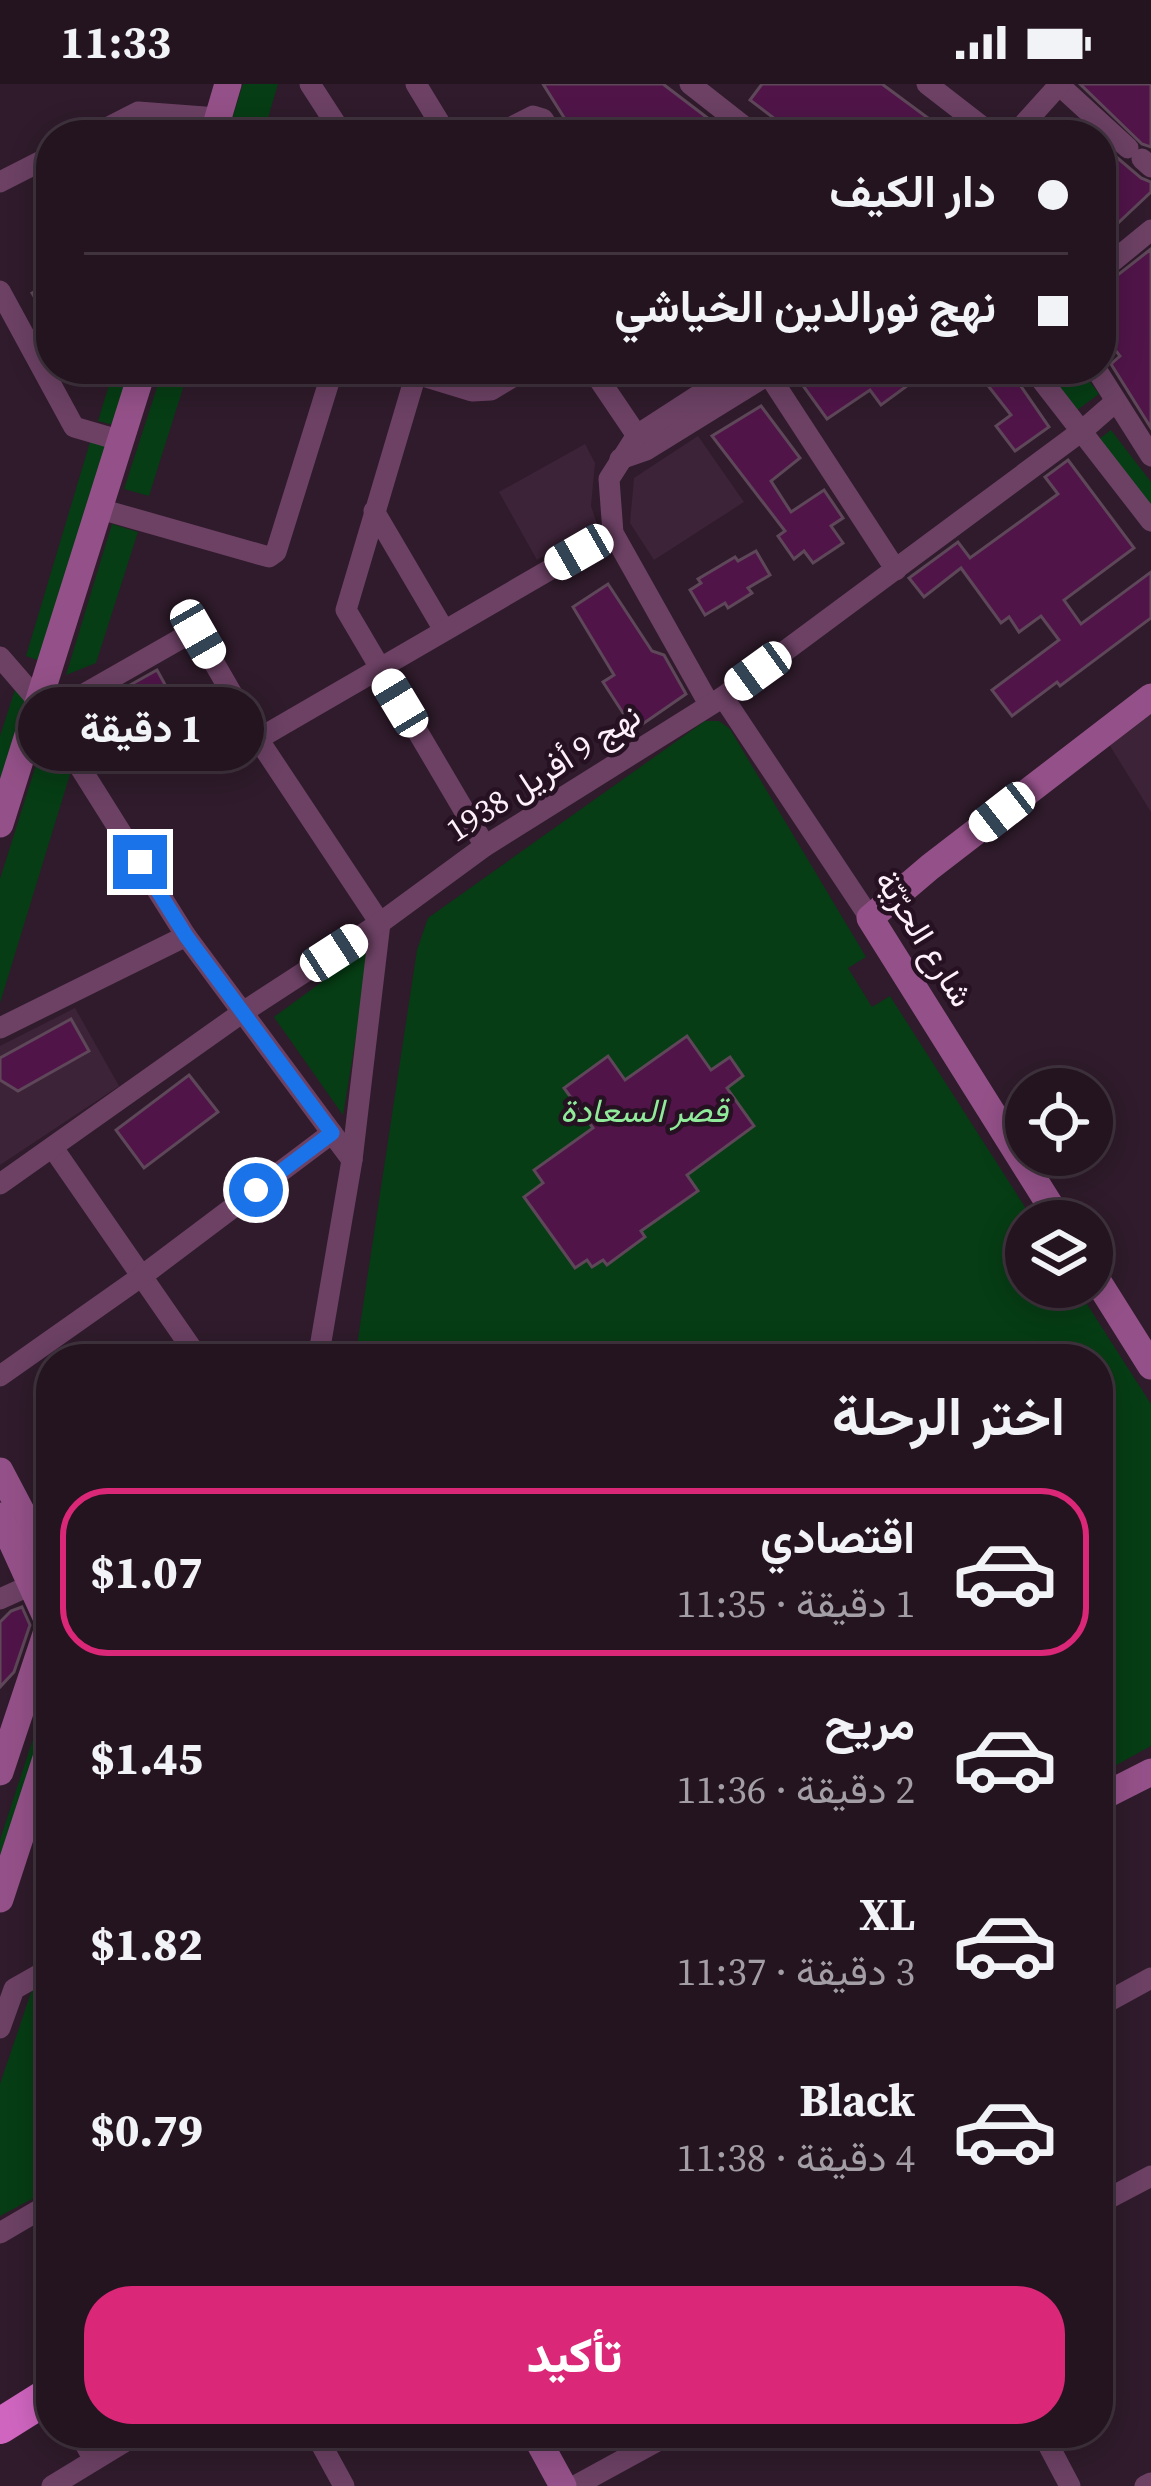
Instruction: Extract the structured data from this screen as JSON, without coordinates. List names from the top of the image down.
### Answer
{
  "streets": {
    "main road": ["شارع الحرّيّة"],
    "street": ["نهج 9 أفريل 1938"]
  },
  "crossings": [
    ["نهج 9 أفريل 1938", "شارع الحرّيّة"]
  ],
  "parks": ["قصر السعادة"],
  "page": {
    "status": "11:33",
    "banner": ["دار الكيف", "نهج نورالدين الخياشي"],
    "bubble": "1 دقيقة",
    "heading": "اختر الرحلة",
    "list": [
      {
        "name": "اقتصادي",
        "note": "1 دقيقة · 11:35",
        "value": "$1.07"
      },
      {
        "name": "مريح",
        "note": "2 دقيقة · 11:36",
        "value": "$1.45"
      },
      {
        "name": "XL",
        "note": "3 دقيقة · 11:37",
        "value": "$1.82"
      },
      {
        "name": "Black",
        "note": "4 دقيقة · 11:38",
        "value": "$0.79"
      }
    ],
    "buttons": "تأكيد"
  }
}
